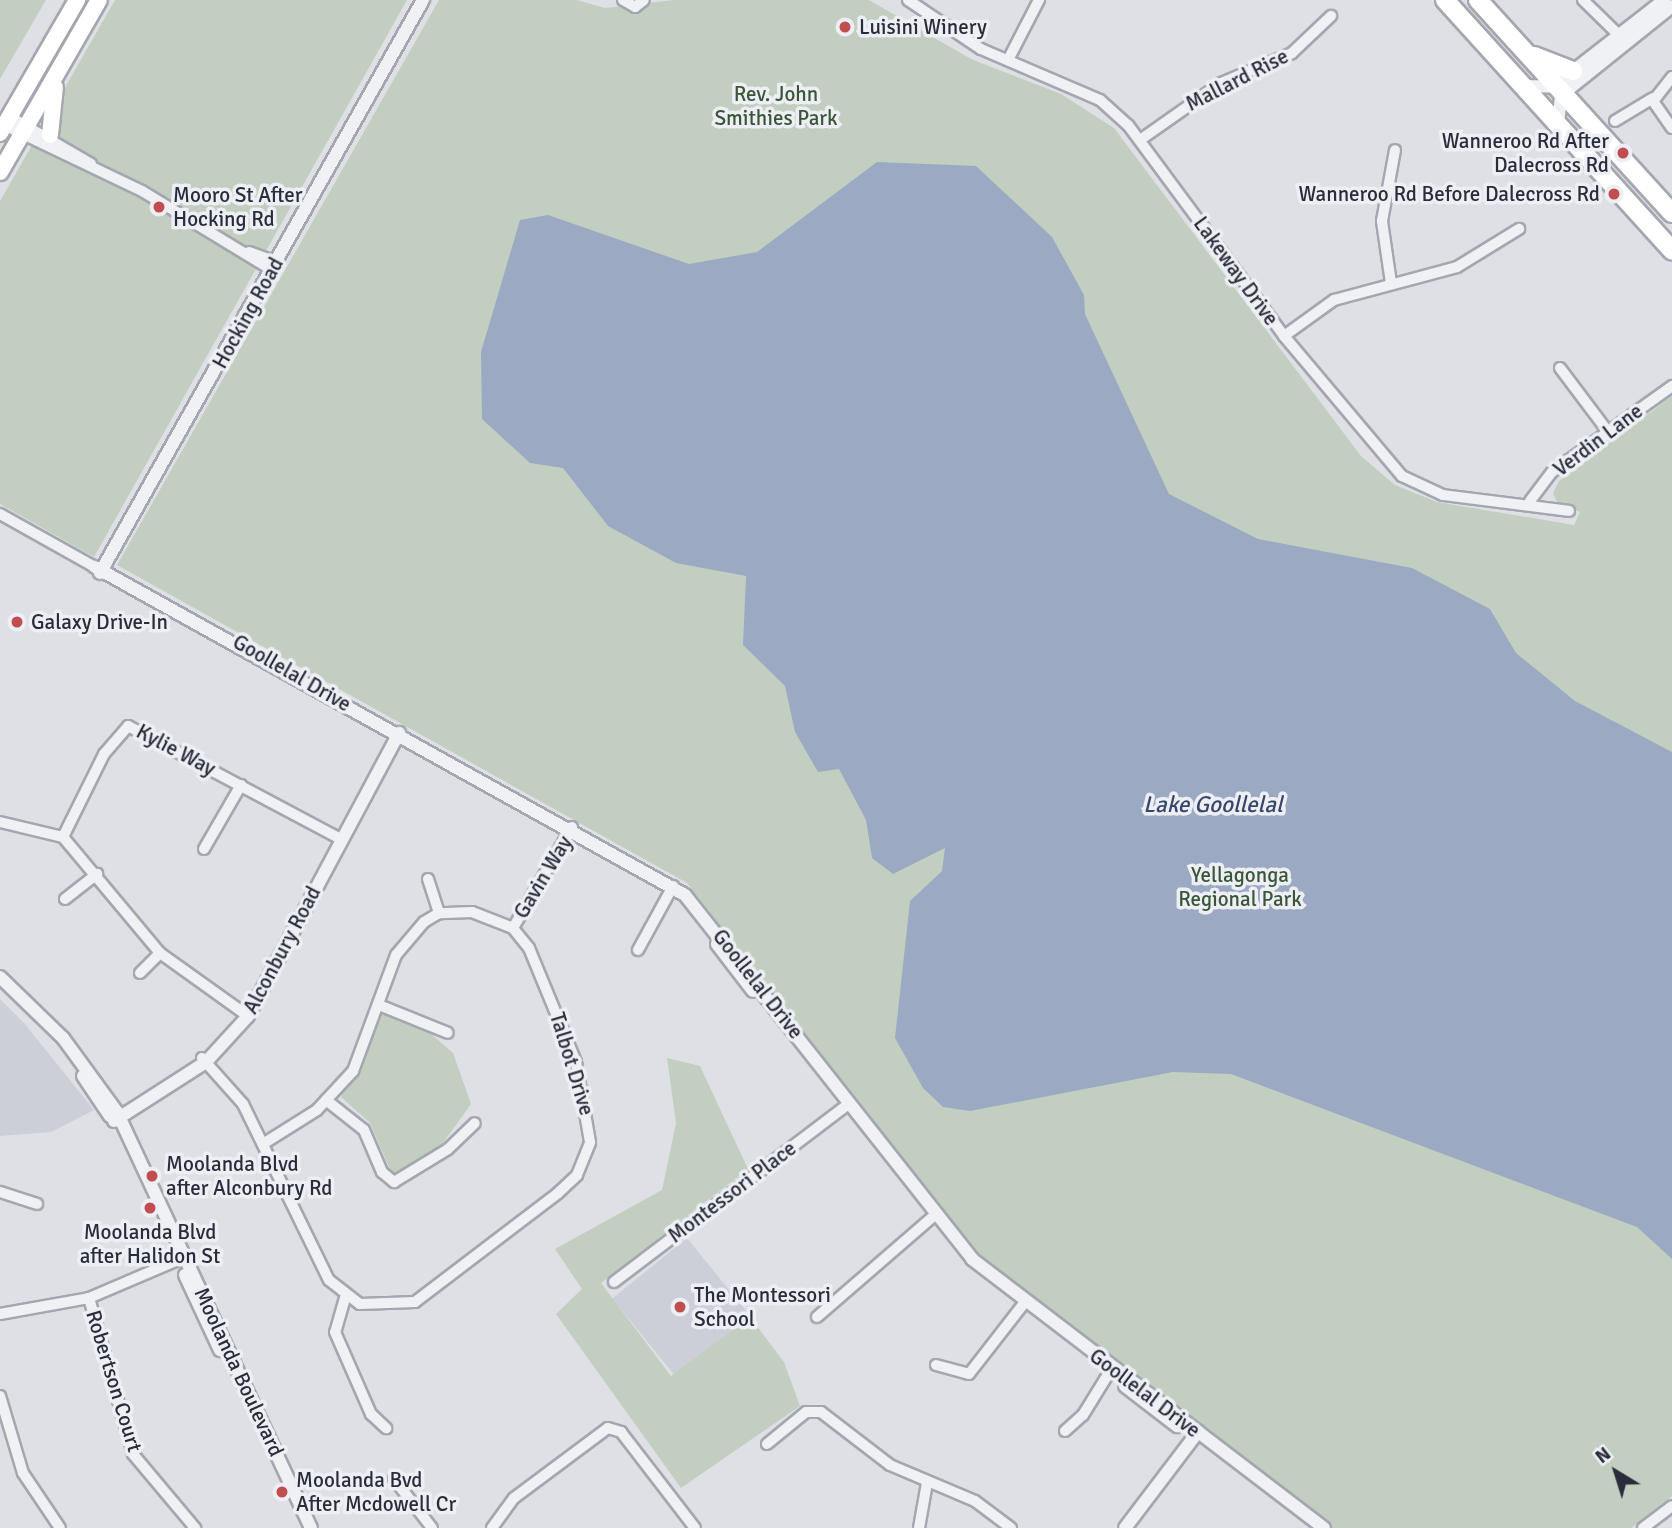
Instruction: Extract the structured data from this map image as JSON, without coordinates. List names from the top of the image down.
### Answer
{
  "streets": {
    "street": [
      "Mallard Rise",
      "Lakeway Drive",
      "Hocking Road",
      "Verdin Lane",
      "Goollelal Drive",
      "Kylie Way",
      "Gavin Way",
      "Alconbury Road",
      "Talbot Drive",
      "Montessori Place",
      "Moolanda Boulevard",
      "Robertson Court"
    ]
  },
  "crossings": [
    ["Mallard Rise", "Lakeway Drive"],
    ["Lakeway Drive", "Verdin Lane"],
    ["Hocking Road", "Goollelal Drive"],
    ["Goollelal Drive", "Gavin Way"],
    ["Goollelal Drive", "Alconbury Road"],
    ["Goollelal Drive", "Montessori Place"],
    ["Kylie Way", "Alconbury Road"],
    ["Gavin Way", "Talbot Drive"],
    ["Alconbury Road", "Moolanda Boulevard"]
  ],
  "water": ["Lake Goollelal"],
  "parks": ["Rev. John Smithies Park", "Yellagonga Regional Park"],
  "places": [
    "Luisini Winery",
    "Wanneroo Rd After Dalecross Rd",
    "Wanneroo Rd Before Dalecross Rd",
    "Mooro St After Hocking Rd",
    "Galaxy Drive-In",
    "Moolanda Blvd after Alconbury Rd",
    "Moolanda Blvd after Halidon St",
    "The Montessori School",
    "Moolanda Bvd After Mcdowell Cr"
  ],
  "north": "top left"
}
